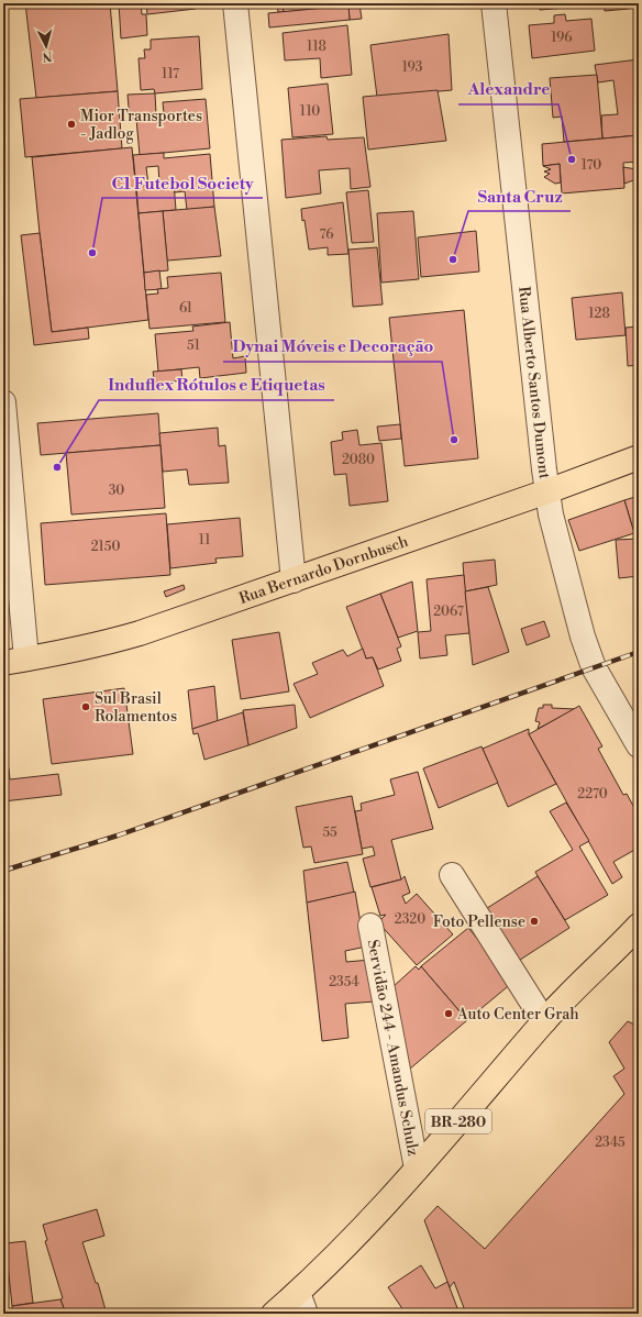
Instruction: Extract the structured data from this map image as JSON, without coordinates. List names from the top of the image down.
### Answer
{
  "streets": {
    "highway": ["Rua Bernardo Dornbusch", "BR-280"],
    "street": ["Rua Alberto Santos Dumont", "Servidão 244 - Amandus Schulz"]
  },
  "crossings": [
    ["Rua Alberto Santos Dumont", "Rua Bernardo Dornbusch"],
    ["Servidão 244 - Amandus Schulz", "BR-280"]
  ],
  "places": [
    "Mior Transportes - Jadlog",
    "Alexandre",
    "C1 Futebol Society",
    "Santa Cruz",
    "Dynai Móveis e Decoração",
    "Induflex Rótulos e Etiquetas",
    "Sul Brasil Rolamentos",
    "Foto Pellense",
    "Auto Center Grah"
  ],
  "house_numbers": [
    "196",
    "118",
    "193",
    "117",
    "110",
    "170",
    "76",
    "61",
    "128",
    "51",
    "2080",
    "30",
    "11",
    "2150",
    "2067",
    "2270",
    "55",
    "2320",
    "2354",
    "2345"
  ],
  "north": "bottom"
}
